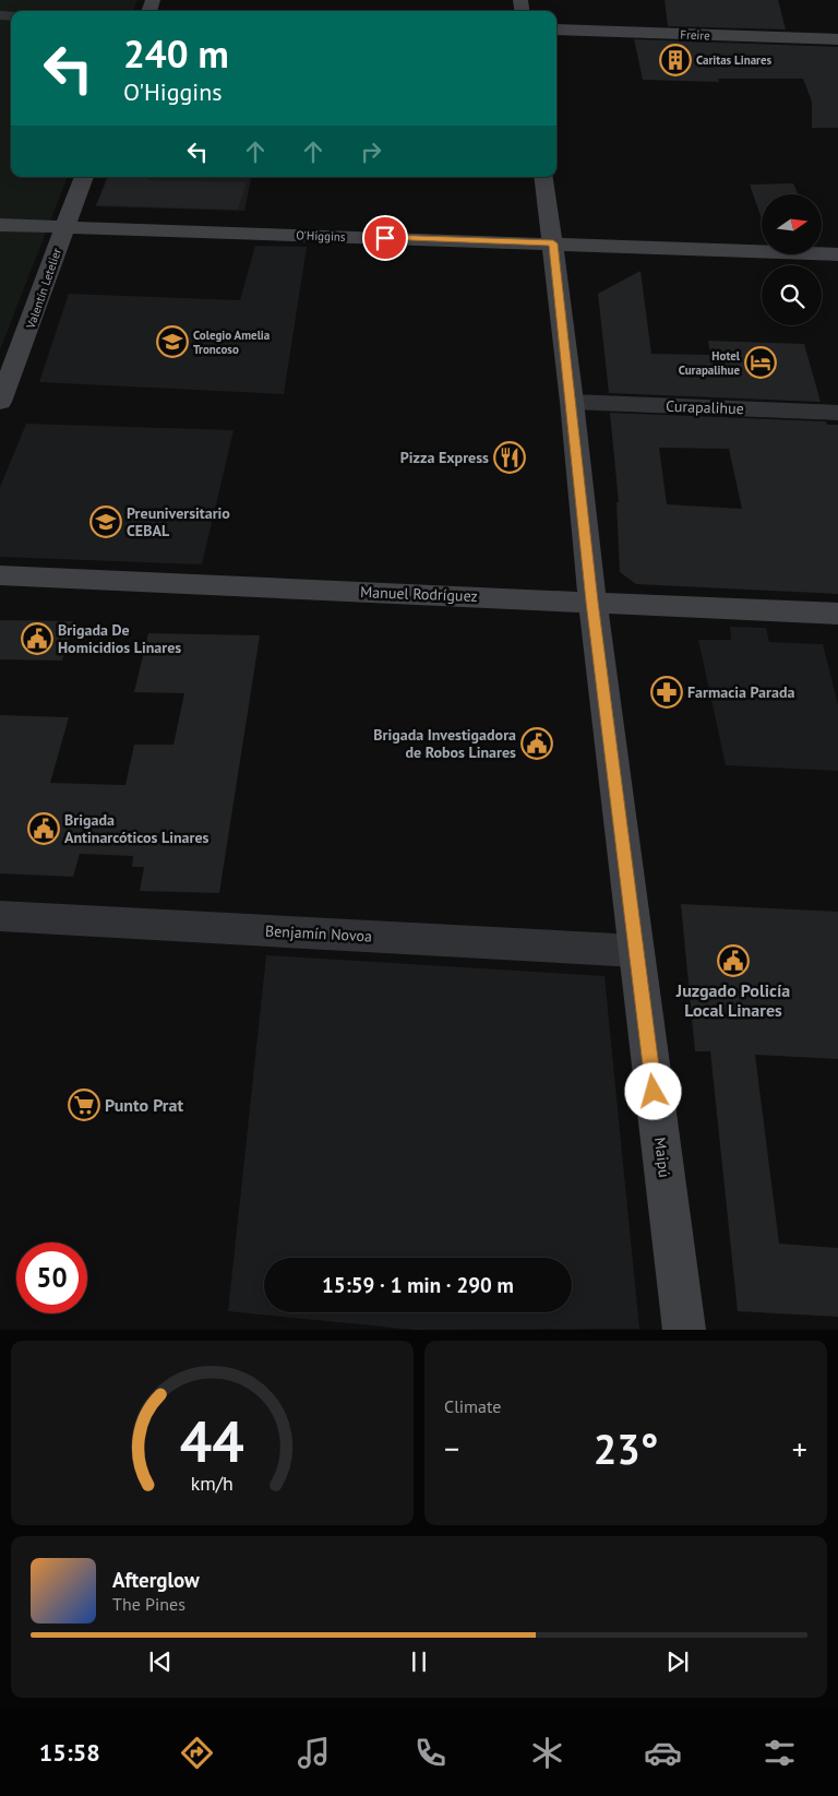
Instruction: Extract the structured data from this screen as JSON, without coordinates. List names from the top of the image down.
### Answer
{
  "streets": {
    "main road": [
      "Freire",
      "O'Higgins",
      "Valentín Letelier",
      "Manuel Rodríguez",
      "Maipú"
    ],
    "street": ["Curapalihue", "Benjamín Novoa"]
  },
  "crossings": [
    ["O'Higgins", "Valentín Letelier"],
    ["O'Higgins", "Maipú"],
    ["Curapalihue", "Maipú"],
    ["Manuel Rodríguez", "Maipú"],
    ["Benjamín Novoa", "Maipú"]
  ],
  "places": {
    "building": ["Caritas Linares"],
    "school or university": ["Colegio Amelia Troncoso", "Preuniversitario CEBAL"],
    "hotel": ["Hotel Curapalihue"],
    "restaurant": ["Pizza Express"],
    "public building": [
      "Brigada De Homicidios Linares",
      "Brigada Investigadora de Robos Linares",
      "Brigada Antinarcóticos Linares",
      "Juzgado Policía Local Linares"
    ],
    "pharmacy": ["Farmacia Parada"],
    "supermarket": ["Punto Prat"]
  },
  "north": "right",
  "page": {
    "turn": ["240 m", "O'Higgins"],
    "limit": "50",
    "trip": "15:59 · 1 min · 290 m",
    "tile": "Climate",
    "heat": ["−", "23°", "+"],
    "song": ["Afterglow", "The Pines"],
    "tabs": "15:58",
    "gauge": ["44", "km/h"]
  }
}
